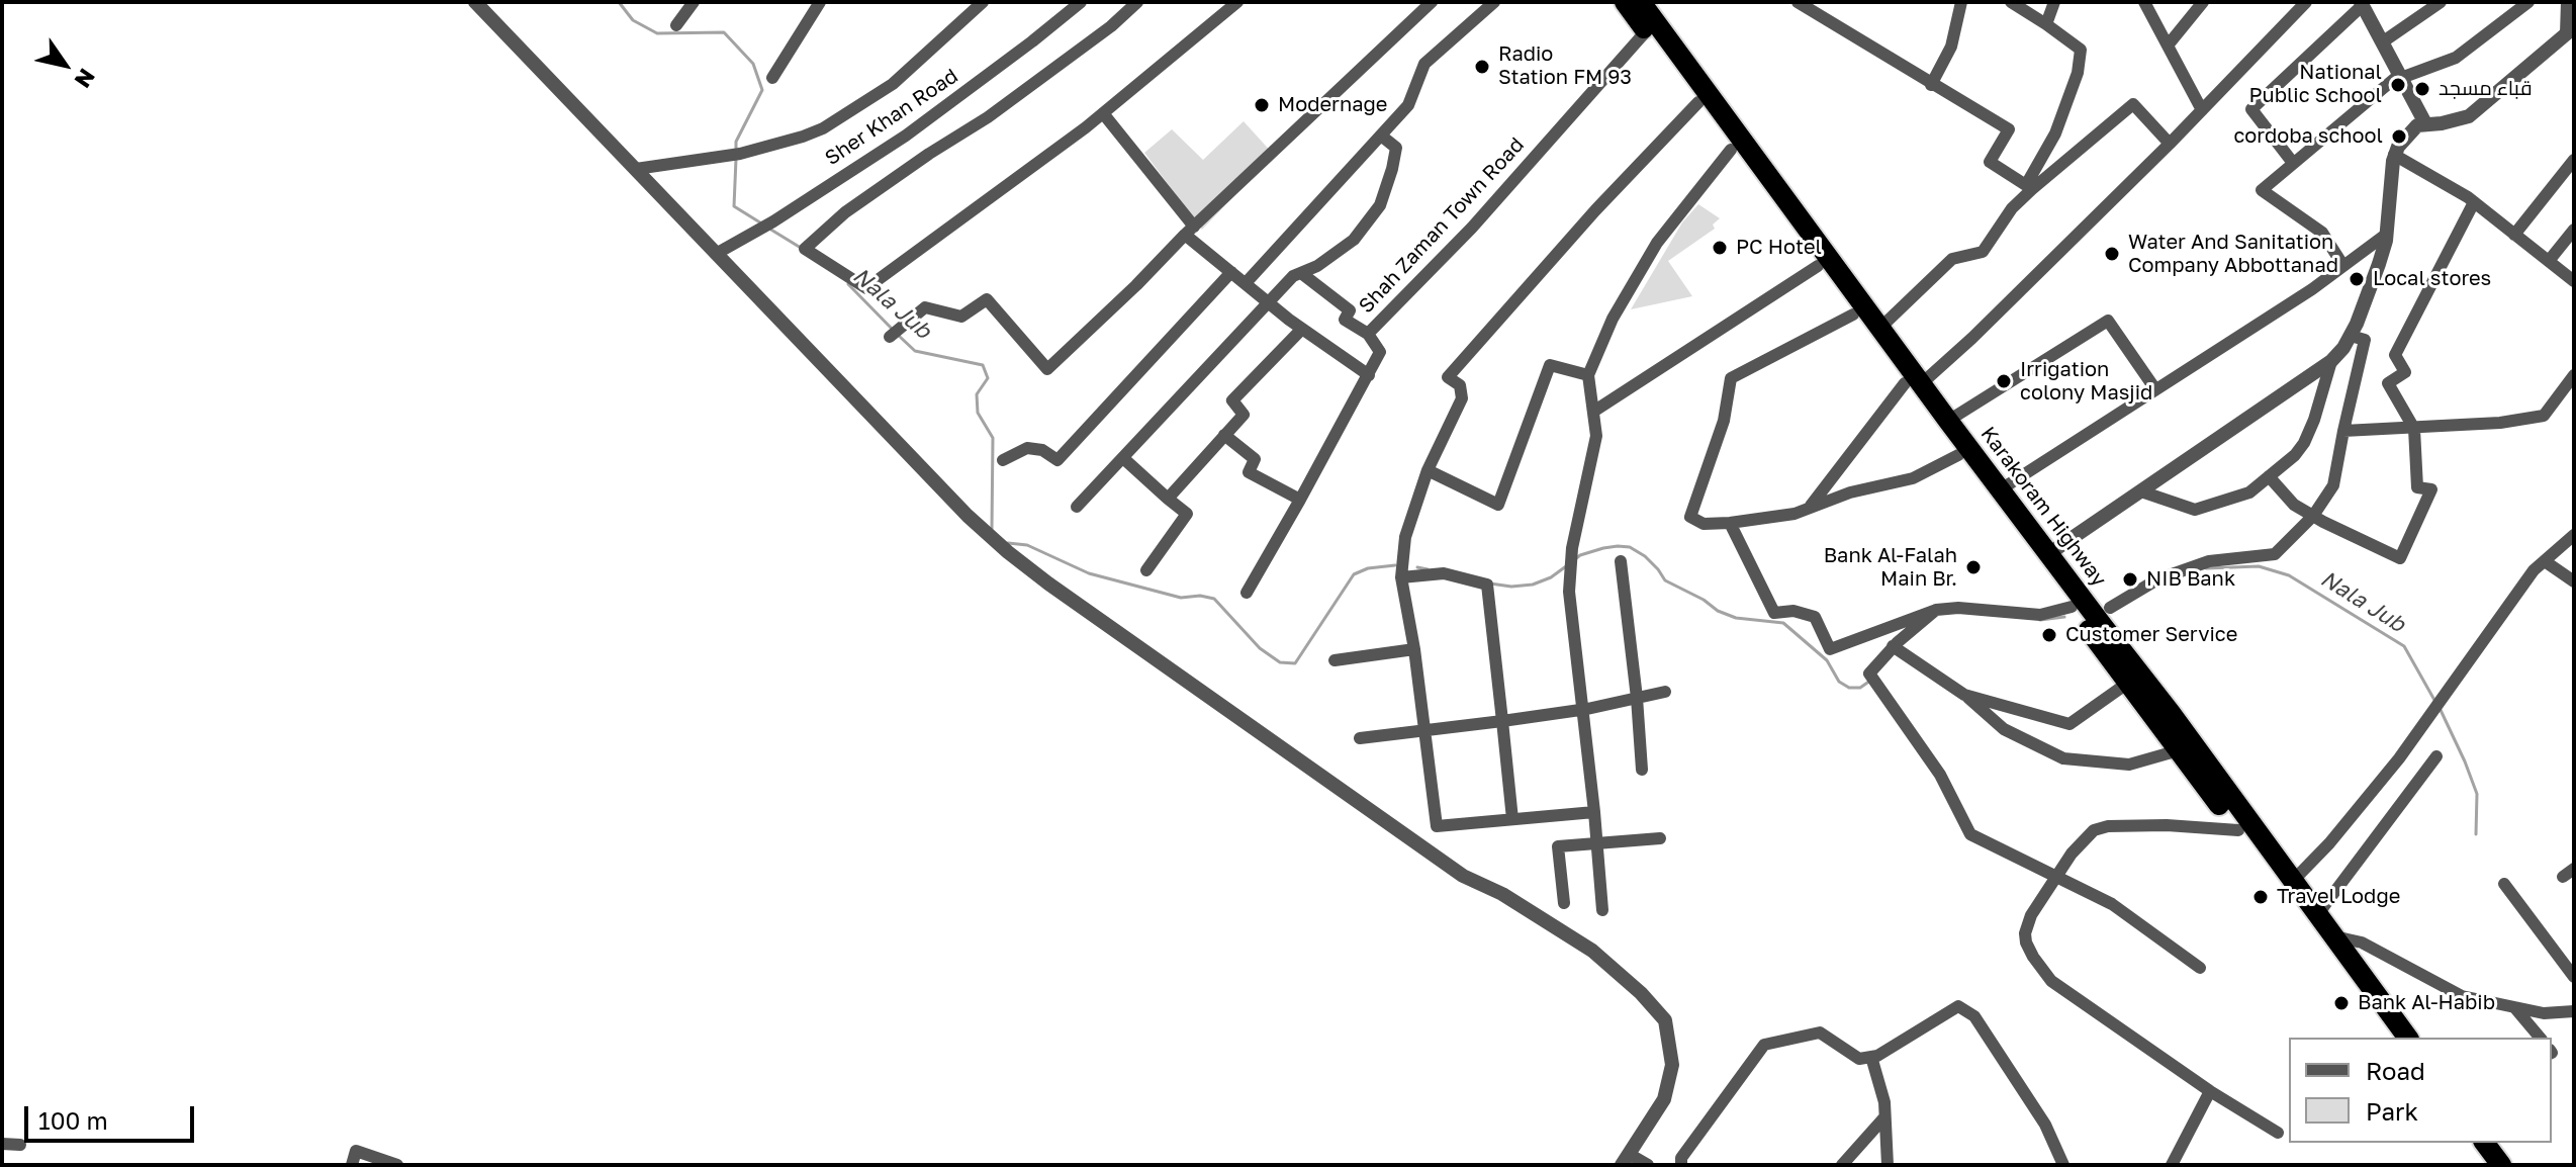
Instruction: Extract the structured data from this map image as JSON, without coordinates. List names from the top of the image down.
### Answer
{
  "streets": {
    "highway": ["Karakoram Highway"],
    "street": ["Sher Khan Road", "Shah Zaman Town Road"]
  },
  "crossings": [
    ["Shah Zaman Town Road", "Karakoram Highway"]
  ],
  "water": ["Nala Jub"],
  "places": [
    "Radio Station FM 93",
    "National Public School",
    "قباء مسجد",
    "Modernage",
    "cordoba school",
    "PC Hotel",
    "Water And Sanitation Company Abbottanad",
    "Local stores",
    "Irrigation colony Masjid",
    "Bank Al-Falah Main Br.",
    "NIB Bank",
    "Customer Service",
    "Travel Lodge",
    "Bank Al-Habib"
  ],
  "legend": ["Road", "Park"],
  "scale_bar": "100 m",
  "north": "bottom right"
}
